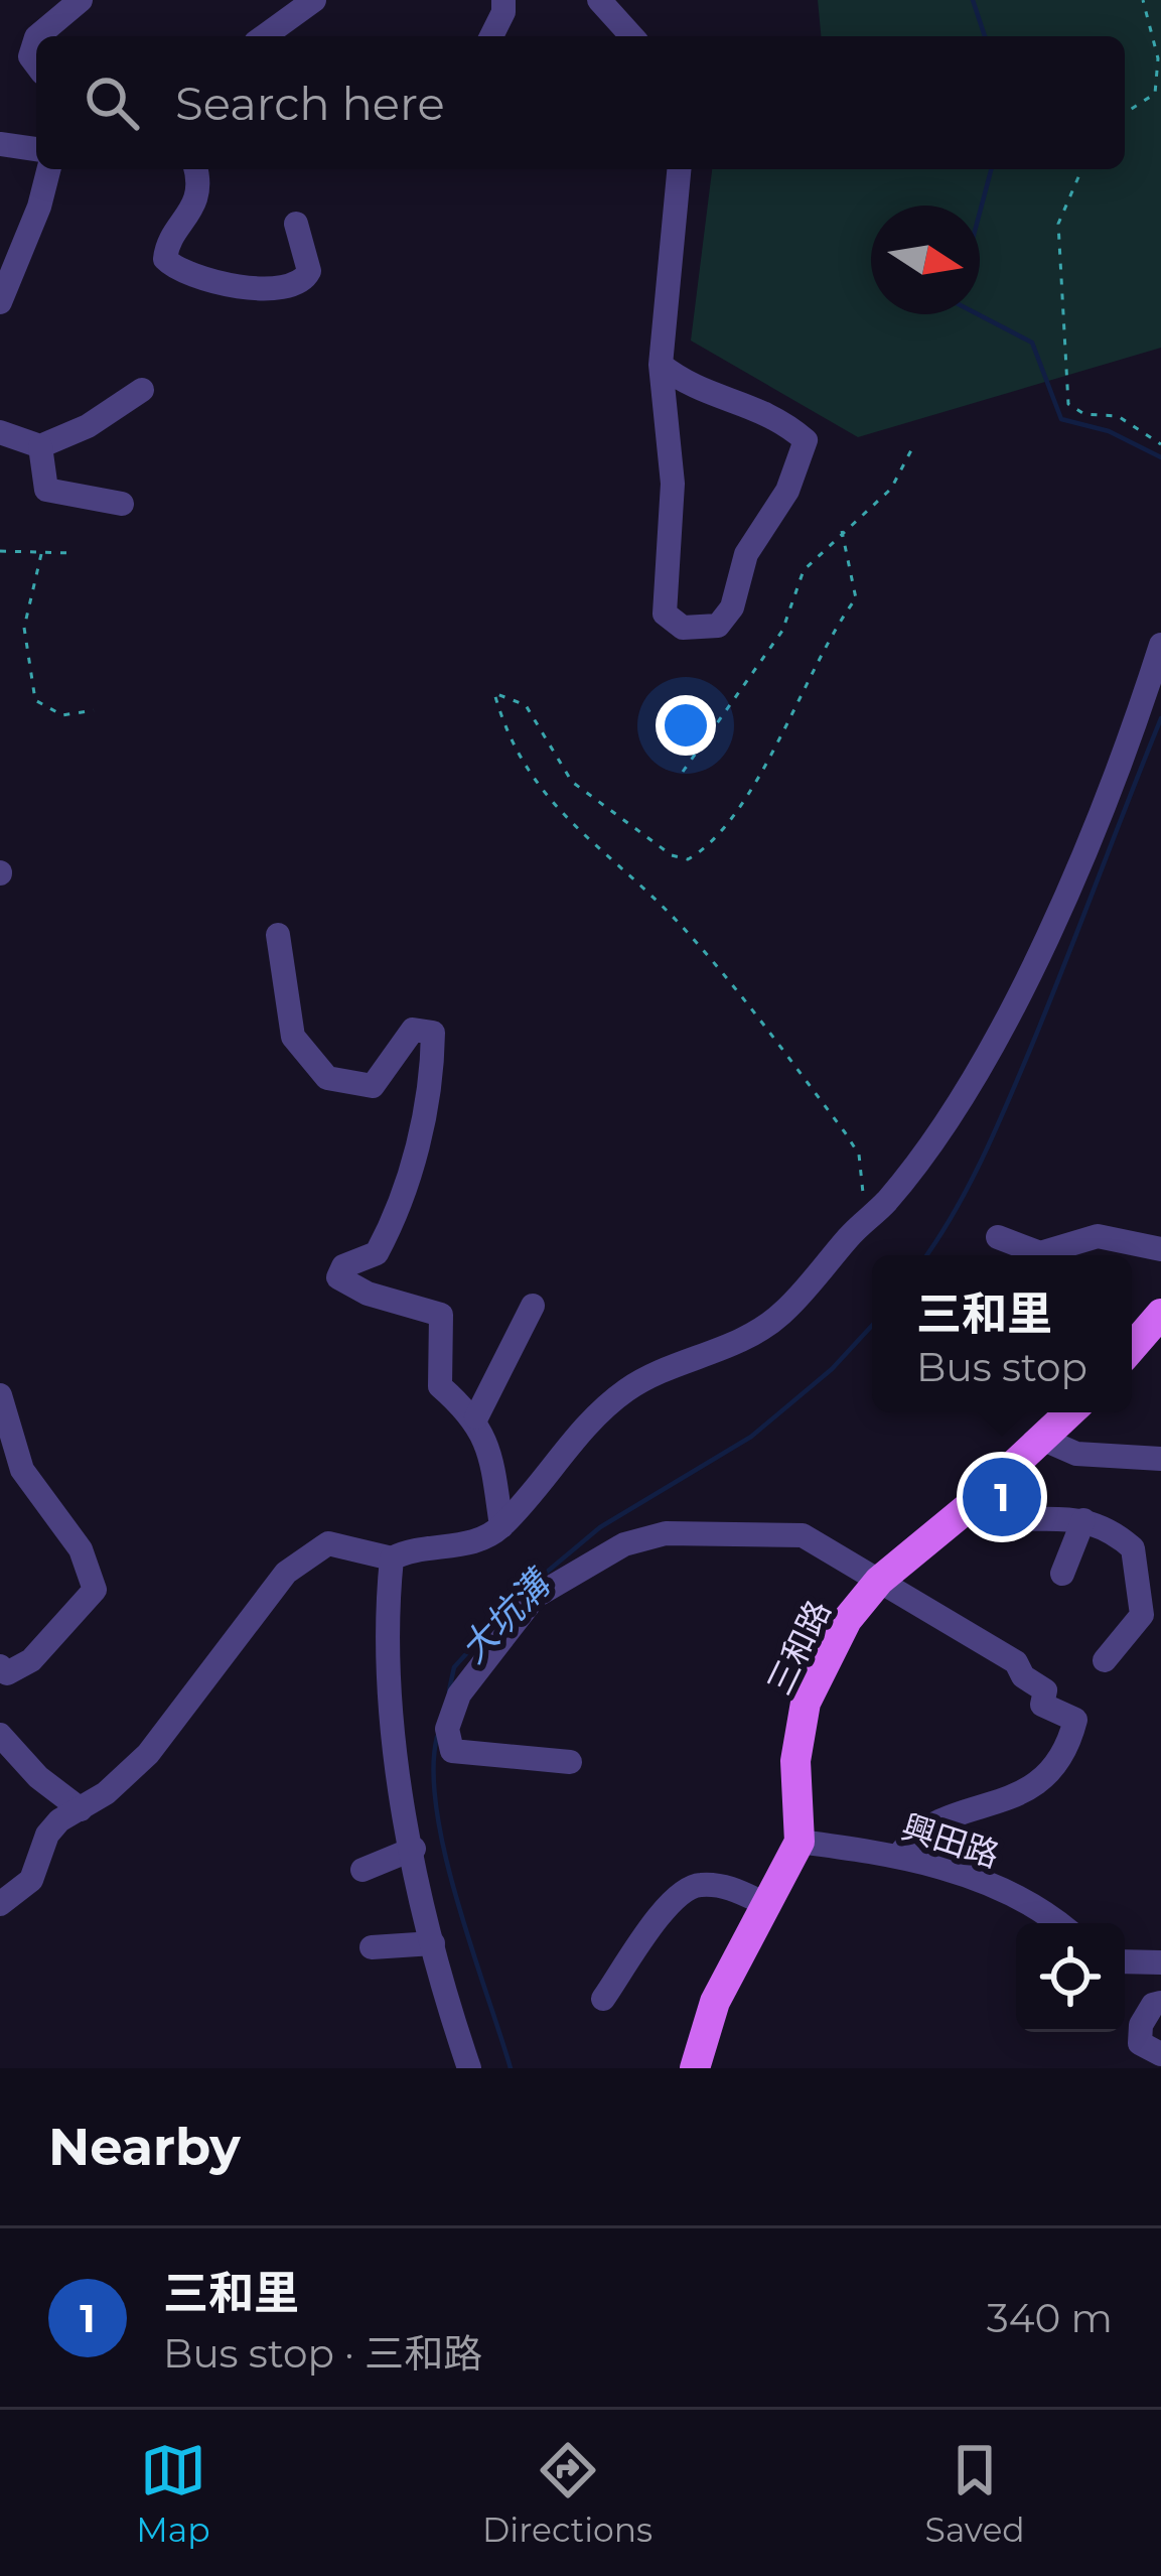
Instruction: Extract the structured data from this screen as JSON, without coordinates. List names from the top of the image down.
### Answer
{
  "streets": {
    "main road": ["三和路"],
    "street": ["興田路"]
  },
  "crossings": [
    ["三和路", "興田路"]
  ],
  "water": ["大坑溝"],
  "north": "right",
  "page": {
    "search": "Search here",
    "popup": ["三和里", "Bus stop"],
    "pins": "1",
    "heading": "Nearby",
    "list": [
      {
        "mark": "1",
        "name": "三和里",
        "note": "Bus stop · 三和路",
        "value": "340 m"
      }
    ],
    "nav": ["Map", "Directions", "Saved"]
  }
}
